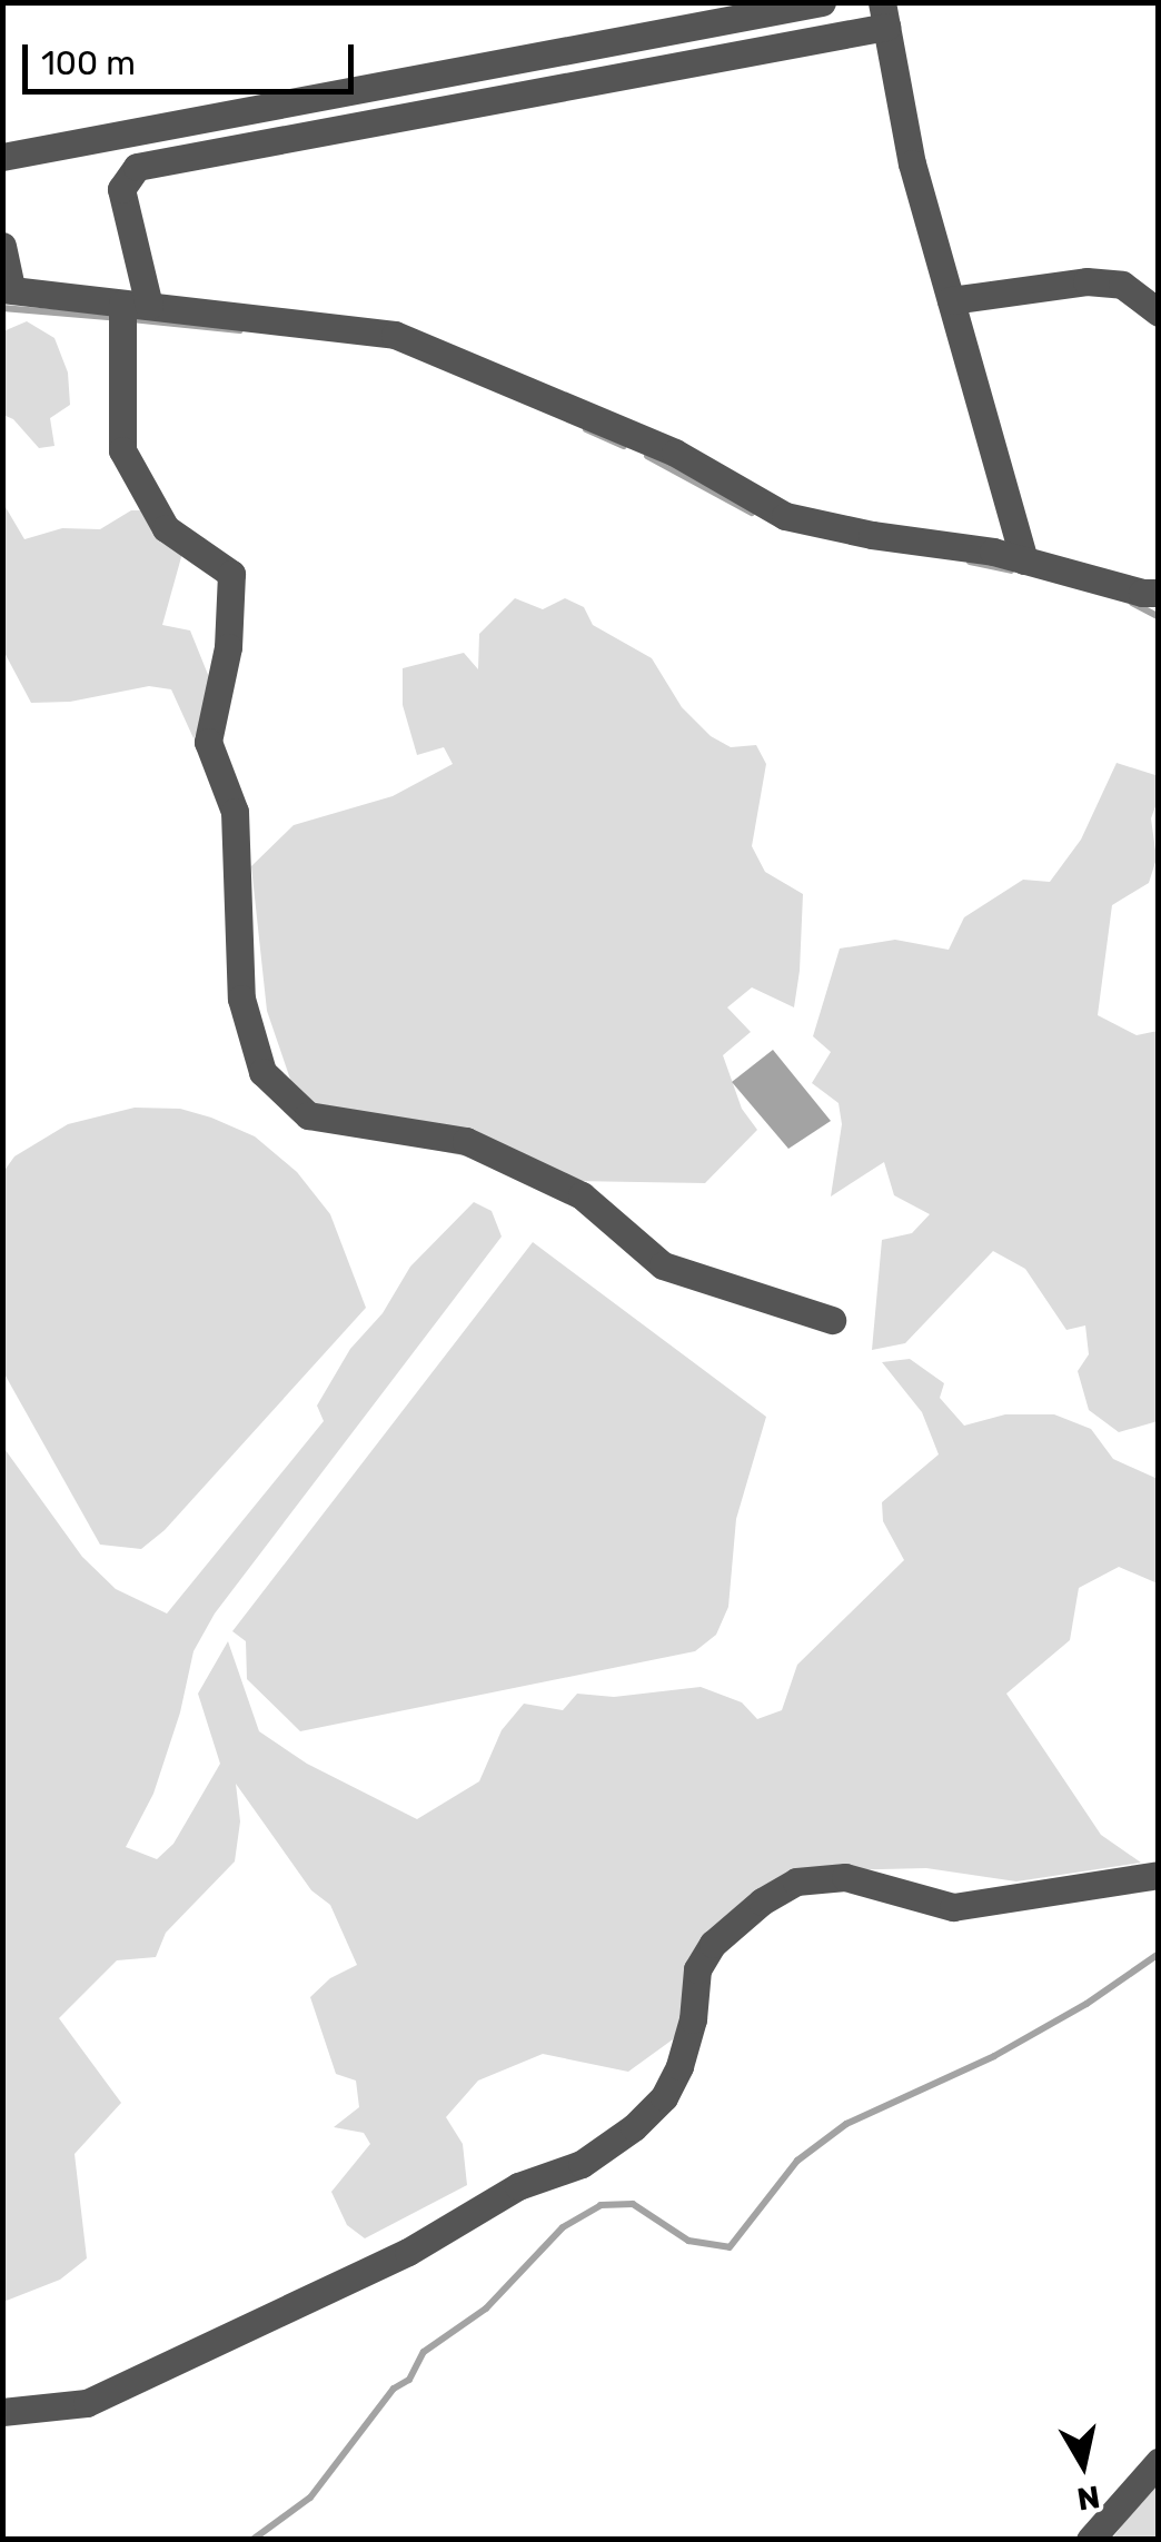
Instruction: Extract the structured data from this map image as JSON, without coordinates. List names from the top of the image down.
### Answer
{
  "scale_bar": "100 m",
  "north": "bottom"
}
